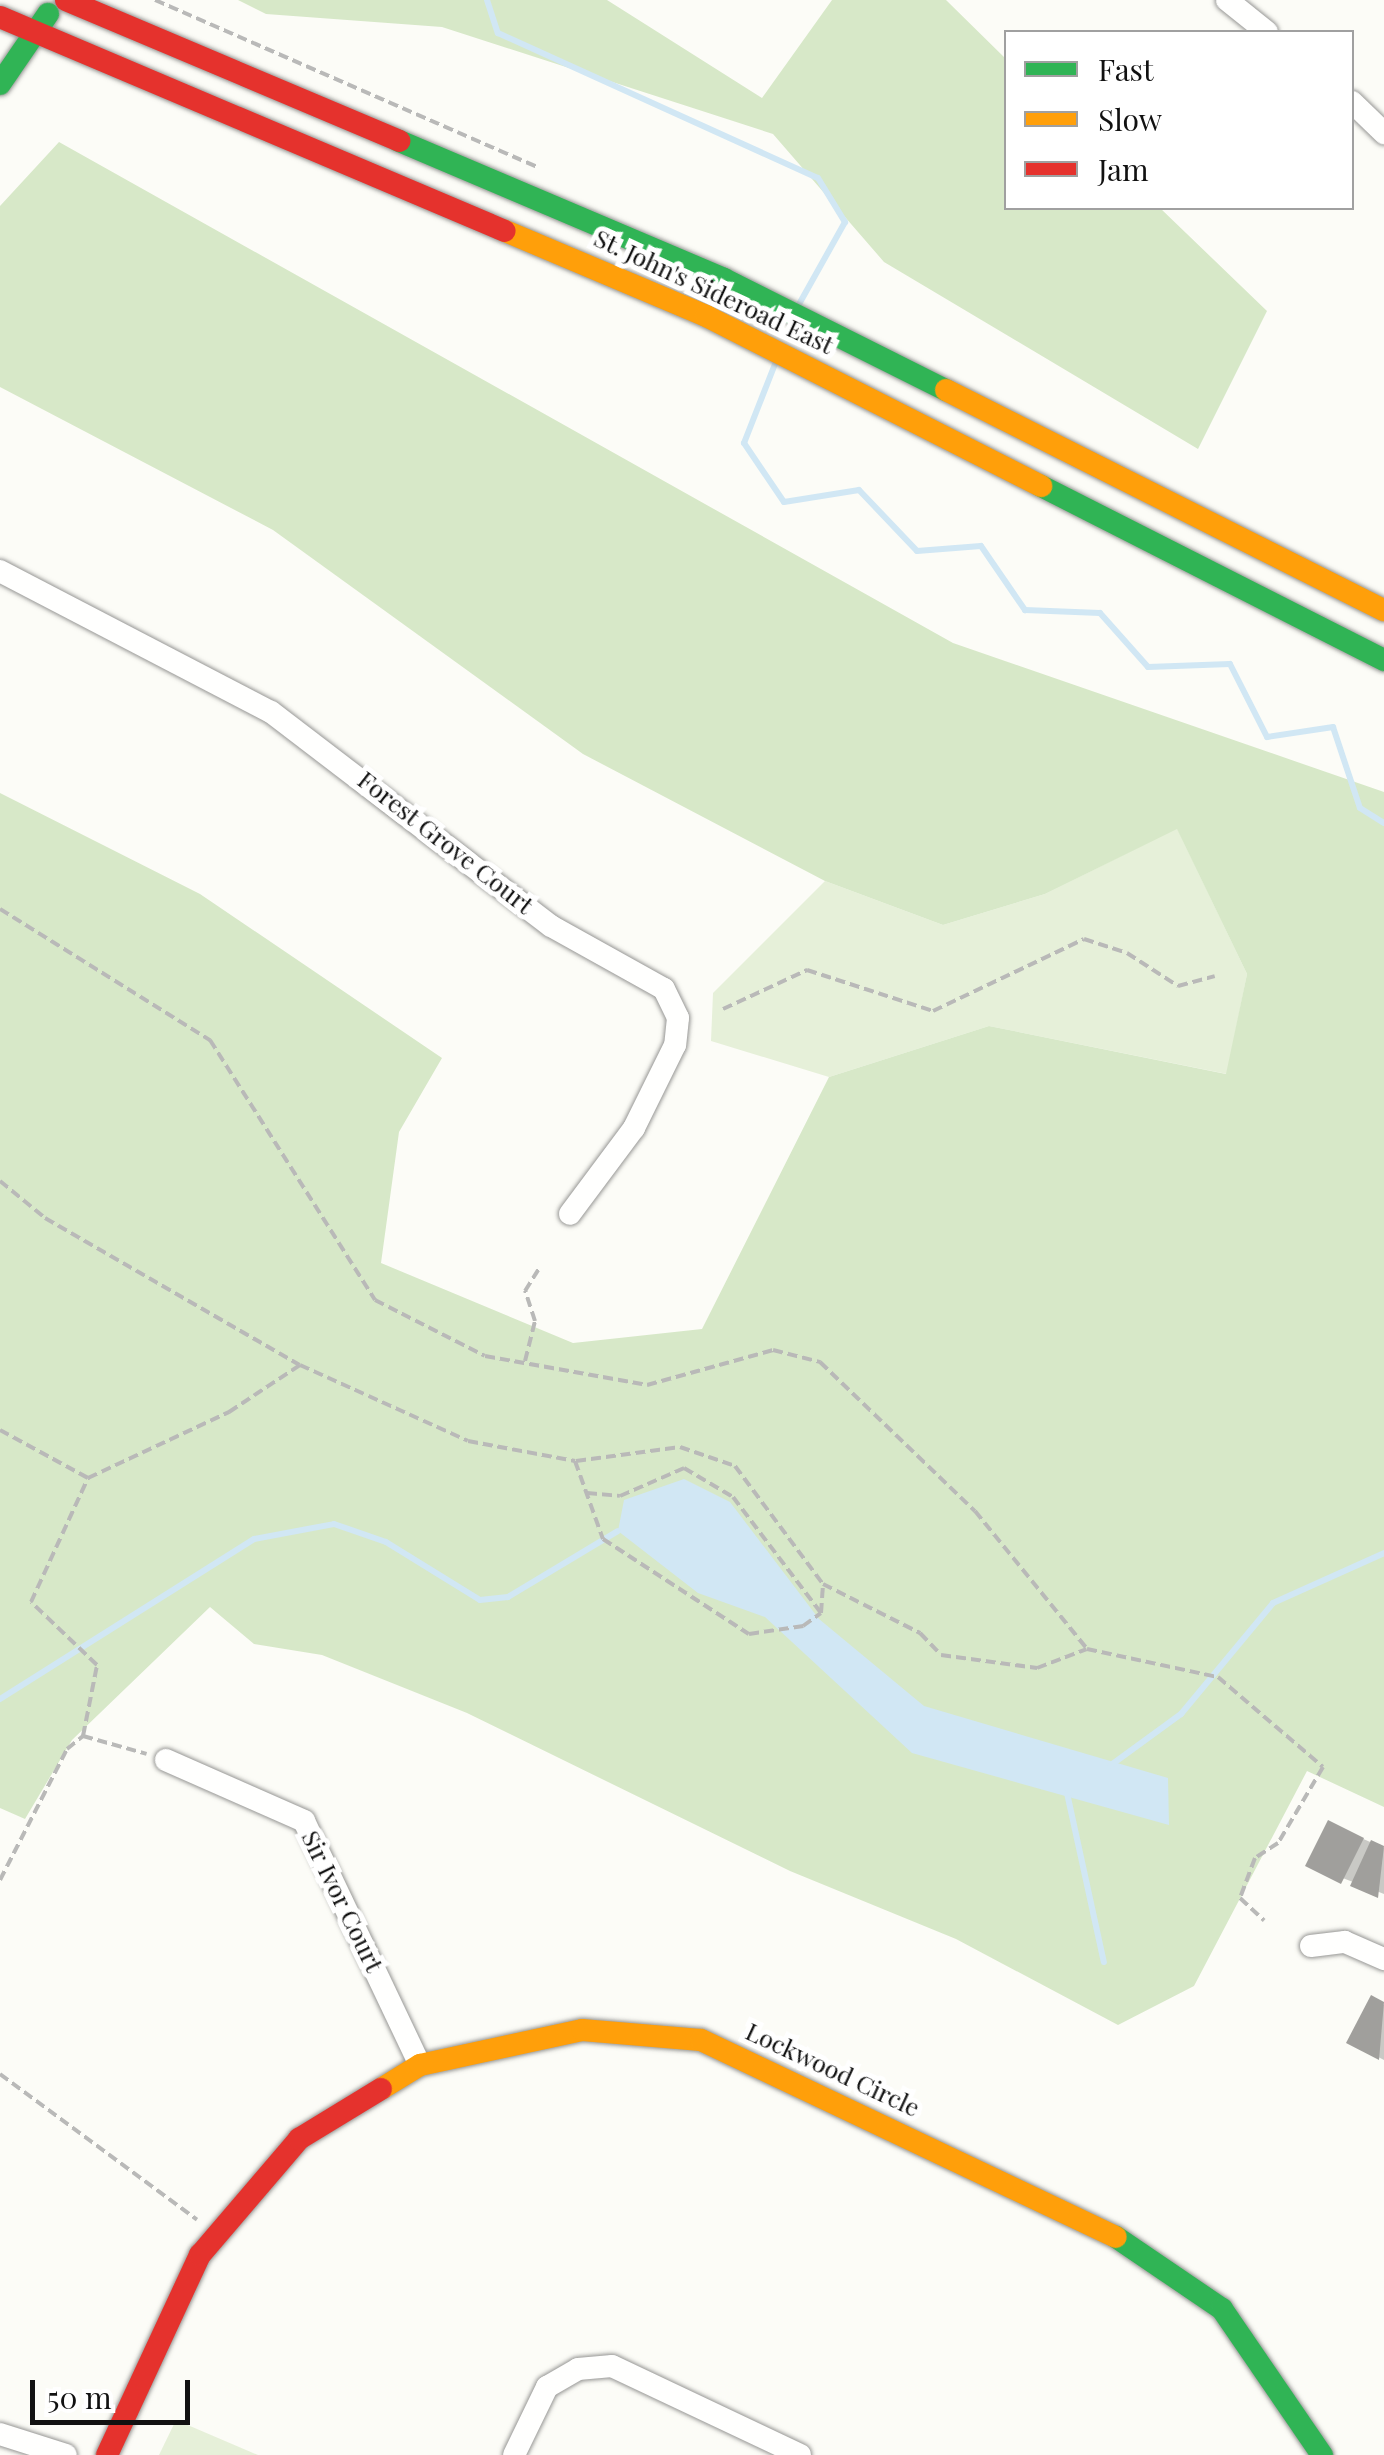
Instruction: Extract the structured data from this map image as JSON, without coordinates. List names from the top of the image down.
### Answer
{
  "streets": {
    "main road": ["St. John's Sideroad East", "Lockwood Circle"],
    "street": ["Forest Grove Court", "Sir Ivor Court"]
  },
  "crossings": [
    ["Sir Ivor Court", "Lockwood Circle"]
  ],
  "legend": ["Fast", "Slow", "Jam"],
  "scale_bar": "50 m"
}
